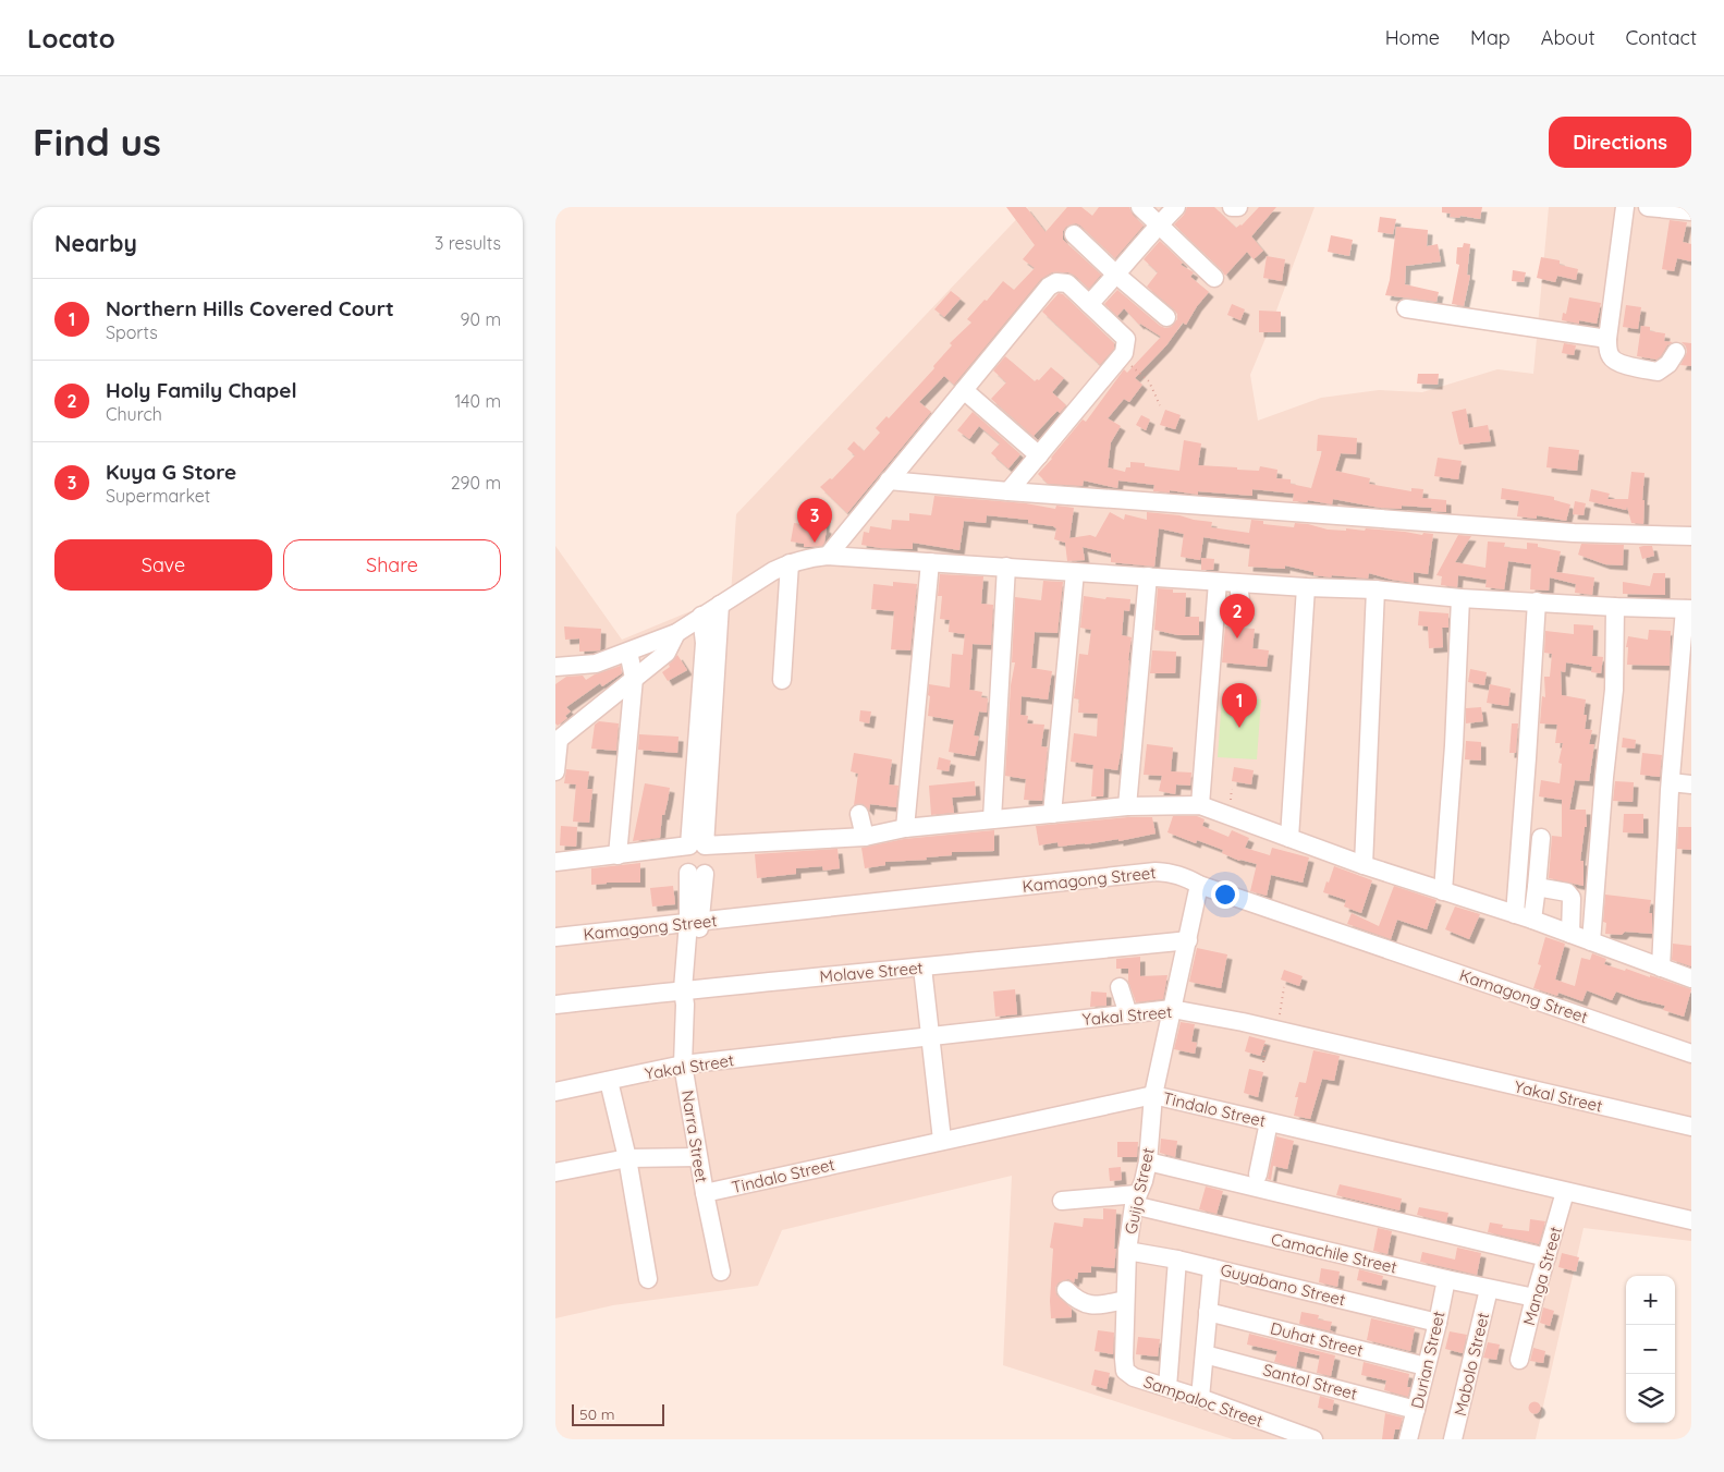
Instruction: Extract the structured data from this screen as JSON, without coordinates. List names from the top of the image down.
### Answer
{
  "streets": {
    "street": [
      "Kamagong Street",
      "Molave Street",
      "Yakal Street",
      "Tindalo Street",
      "Narra Street",
      "Guijo Street",
      "Camachile Street",
      "Manga Street",
      "Guyabano Street",
      "Duhat Street",
      "Durian Street",
      "Mabolo Street",
      "Santol Street",
      "Sampaloc Street"
    ]
  },
  "crossings": [
    ["Kamagong Street", "Narra Street"],
    ["Kamagong Street", "Guijo Street"],
    ["Molave Street", "Narra Street"],
    ["Molave Street", "Guijo Street"],
    ["Yakal Street", "Narra Street"],
    ["Yakal Street", "Guijo Street"],
    ["Tindalo Street", "Narra Street"],
    ["Tindalo Street", "Guijo Street"],
    ["Tindalo Street", "Manga Street"],
    ["Guijo Street", "Camachile Street"],
    ["Guijo Street", "Guyabano Street"],
    ["Guijo Street", "Sampaloc Street"],
    ["Camachile Street", "Manga Street"],
    ["Camachile Street", "Durian Street"],
    ["Camachile Street", "Mabolo Street"],
    ["Guyabano Street", "Durian Street"],
    ["Duhat Street", "Durian Street"],
    ["Durian Street", "Santol Street"]
  ],
  "scale_bar": "50 m",
  "page": {
    "header": "Locato",
    "nav": [
      "Home",
      "Map",
      "About",
      "Contact"
    ],
    "buttons": [
      "Directions",
      ["Save", "Share"]
    ],
    "title": "Find us",
    "heading": ["Nearby", "3 results"],
    "list": [
      {
        "mark": "1",
        "name": "Northern Hills Covered Court",
        "note": "Sports",
        "value": "90 m"
      },
      {
        "mark": "2",
        "name": "Holy Family Chapel",
        "note": "Church",
        "value": "140 m"
      },
      {
        "mark": "3",
        "name": "Kuya G Store",
        "note": "Supermarket",
        "value": "290 m"
      }
    ],
    "pins": ["3", "2", "1"],
    "map_buttons": ["+", "−"],
    "scale": "50 m"
  }
}
